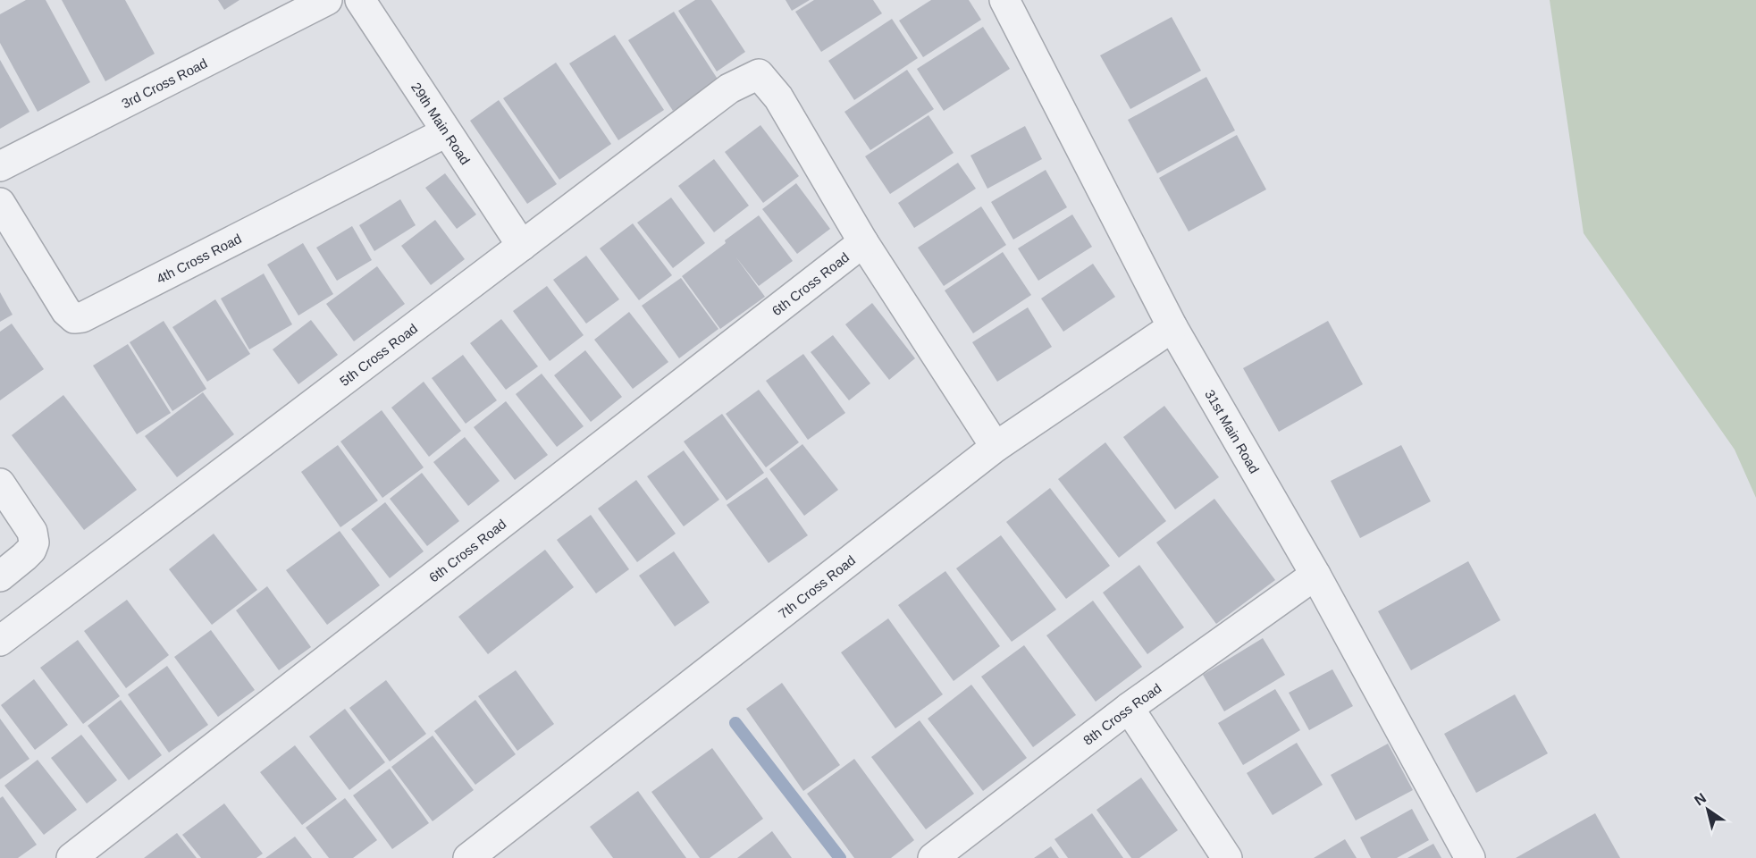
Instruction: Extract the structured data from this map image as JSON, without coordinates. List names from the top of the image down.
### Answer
{
  "streets": {
    "street": [
      "3rd Cross Road",
      "29th Main Road",
      "4th Cross Road",
      "6th Cross Road",
      "5th Cross Road",
      "31st Main Road",
      "7th Cross Road",
      "8th Cross Road"
    ]
  },
  "crossings": [
    ["29th Main Road", "4th Cross Road"],
    ["29th Main Road", "5th Cross Road"],
    ["6th Cross Road", "5th Cross Road"],
    ["31st Main Road", "7th Cross Road"],
    ["31st Main Road", "8th Cross Road"]
  ],
  "north": "top left"
}
